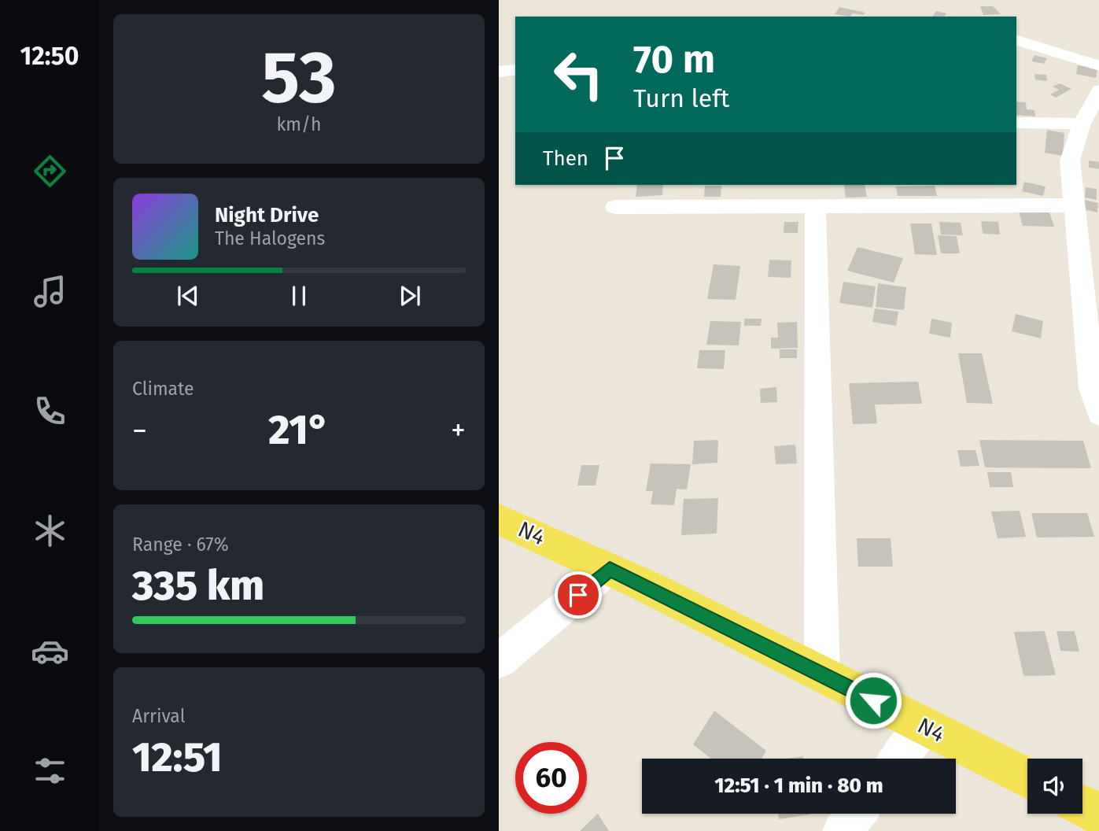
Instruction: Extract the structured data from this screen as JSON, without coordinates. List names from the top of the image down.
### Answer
{
  "streets": {
    "main road": ["N4"]
  },
  "page": {
    "tabs": "12:50",
    "tile": [
      ["53", "km/h"],
      "Climate",
      ["Range · 67%", "335 km"],
      ["Arrival", "12:51"]
    ],
    "turn": ["70 m", "Turn left"],
    "then": "Then",
    "song": ["Night Drive", "The Halogens"],
    "heat": ["−", "21°", "+"],
    "limit": "60",
    "trip": "12:51 · 1 min · 80 m"
  }
}
